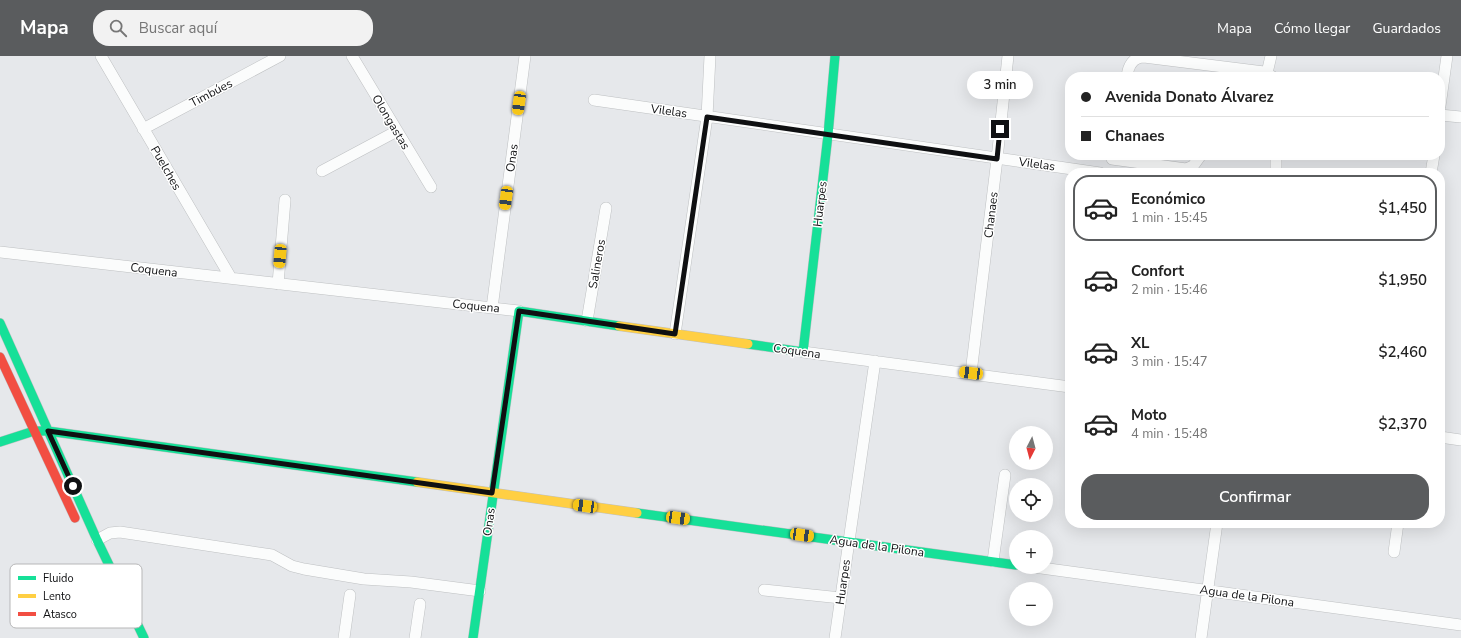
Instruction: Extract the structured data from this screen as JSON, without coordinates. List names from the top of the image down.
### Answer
{
  "streets": {
    "main road": [
      "Onas",
      "Huarpes",
      "Coquena",
      "Agua de la Pilona"
    ],
    "street": [
      "Timbúes",
      "Vilelas",
      "Olongastas",
      "Puelches",
      "Chanaes",
      "Salineros"
    ]
  },
  "crossings": [
    ["Timbúes", "Puelches"],
    ["Vilelas", "Huarpes"],
    ["Vilelas", "Chanaes"],
    ["Onas", "Coquena"],
    ["Onas", "Agua de la Pilona"],
    ["Puelches", "Coquena"],
    ["Huarpes", "Coquena"],
    ["Huarpes", "Agua de la Pilona"],
    ["Chanaes", "Coquena"],
    ["Salineros", "Coquena"]
  ],
  "legend": ["Fluido", "Lento", "Atasco"],
  "north": "bottom",
  "page": {
    "header": "Mapa",
    "search": "Buscar aquí",
    "nav": ["Mapa", "Cómo llegar", "Guardados"],
    "bubble": "3 min",
    "banner": ["Avenida Donato Álvarez", "Chanaes"],
    "list": [
      {
        "name": "Económico",
        "note": "1 min · 15:45",
        "value": "$1,450"
      },
      {
        "name": "Confort",
        "note": "2 min · 15:46",
        "value": "$1,950"
      },
      {
        "name": "XL",
        "note": "3 min · 15:47",
        "value": "$2,460"
      },
      {
        "name": "Moto",
        "note": "4 min · 15:48",
        "value": "$2,370"
      }
    ],
    "map_buttons": ["+", "−"],
    "buttons": "Confirmar"
  }
}
